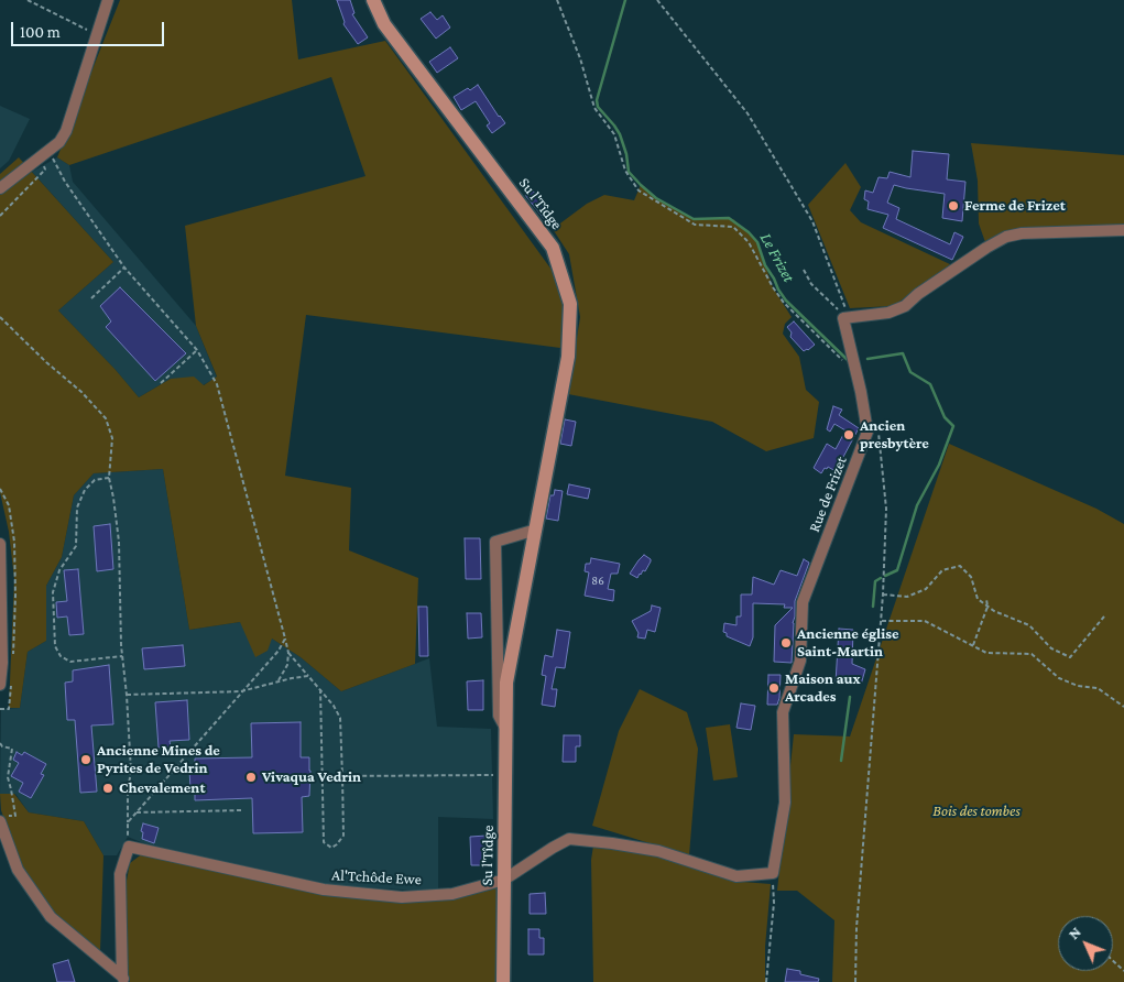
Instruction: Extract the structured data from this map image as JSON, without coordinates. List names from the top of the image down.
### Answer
{
  "streets": {
    "street": ["Su l'Tîdge", "Rue de Frizet", "Al'Tchôde Ewe"]
  },
  "crossings": [
    ["Su l'Tîdge", "Al'Tchôde Ewe"],
    ["Rue de Frizet", "Al'Tchôde Ewe"]
  ],
  "water": ["Le Frizet"],
  "parks": ["Bois des tombes"],
  "places": [
    "Ferme de Frizet",
    "Ancien presbytère",
    "Ancienne église Saint-Martin",
    "Maison aux Arcades",
    "Ancienne Mines de Pyrites de Vedrin",
    "Vivaqua Vedrin",
    "Chevalement"
  ],
  "house_numbers": ["86"],
  "scale_bar": "100 m",
  "north": "top left"
}
